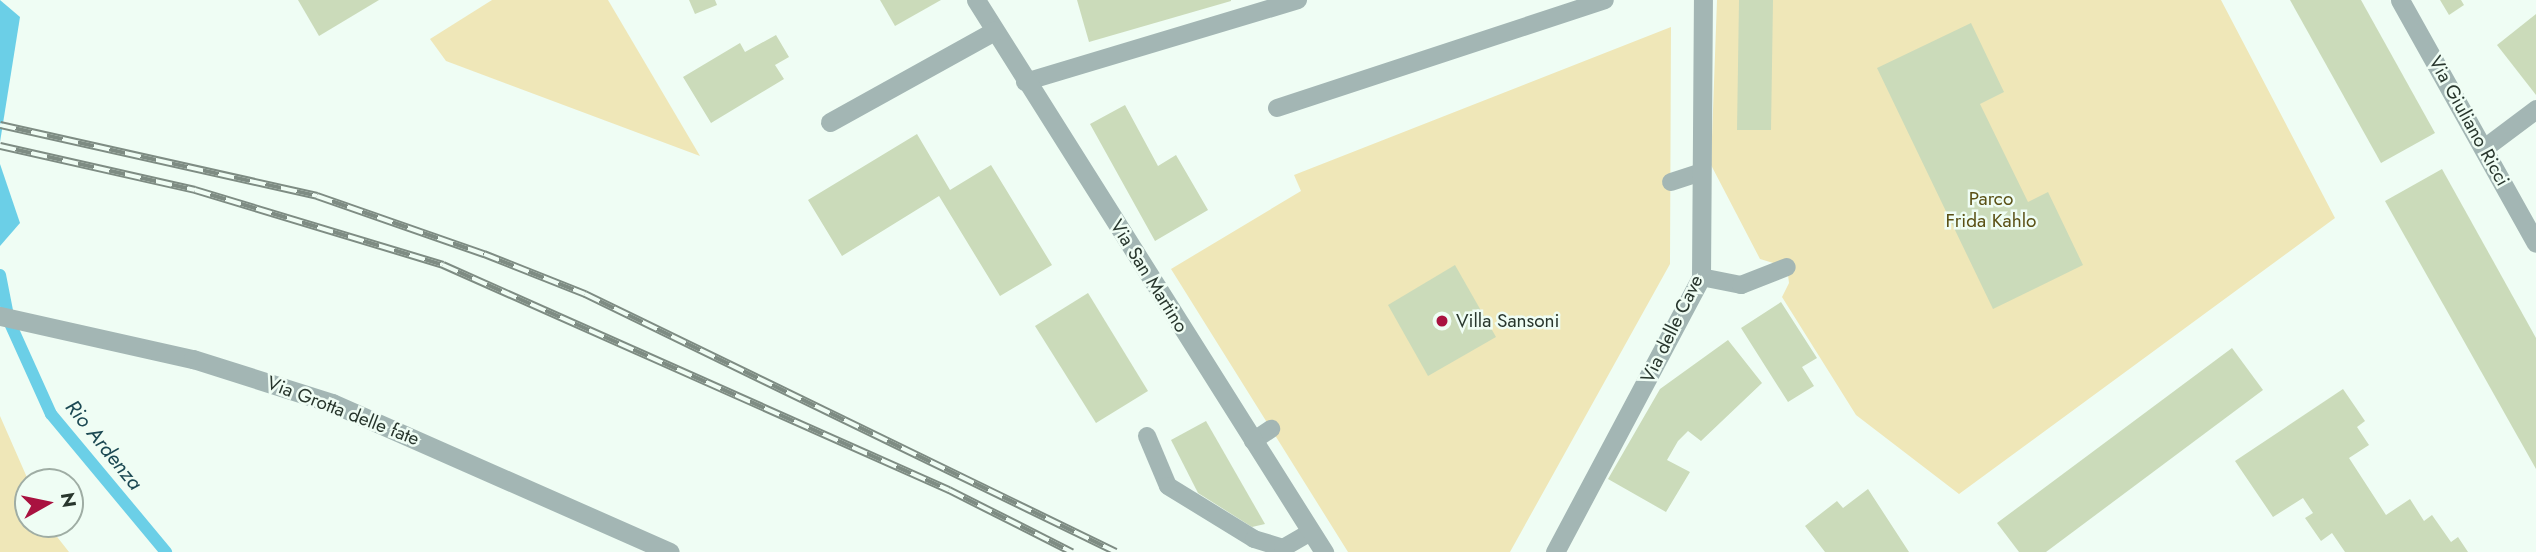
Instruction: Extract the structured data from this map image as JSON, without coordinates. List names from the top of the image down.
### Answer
{
  "streets": {
    "street": [
      "Via Giuliano Ricci",
      "Via San Martino",
      "Via delle Cave",
      "Via Grotta delle fate"
    ]
  },
  "water": ["Rio Ardenza"],
  "parks": ["Parco Frida Kahlo"],
  "places": ["Villa Sansoni"],
  "north": "right"
}
